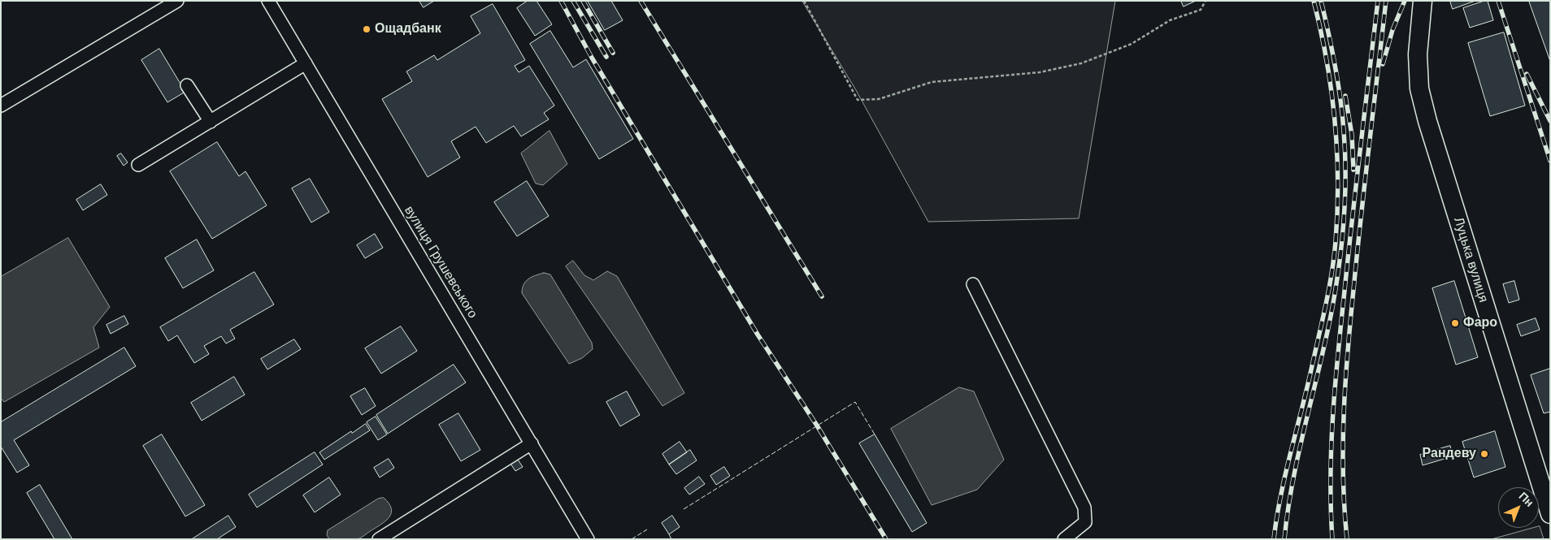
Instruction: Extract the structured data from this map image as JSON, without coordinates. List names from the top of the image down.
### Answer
{
  "streets": {
    "highway": ["Луцька вулиця"],
    "street": ["вулиця Грушевського"]
  },
  "places": ["Ощадбанк", "Фаро", "Рандеву"],
  "north": "top right"
}
